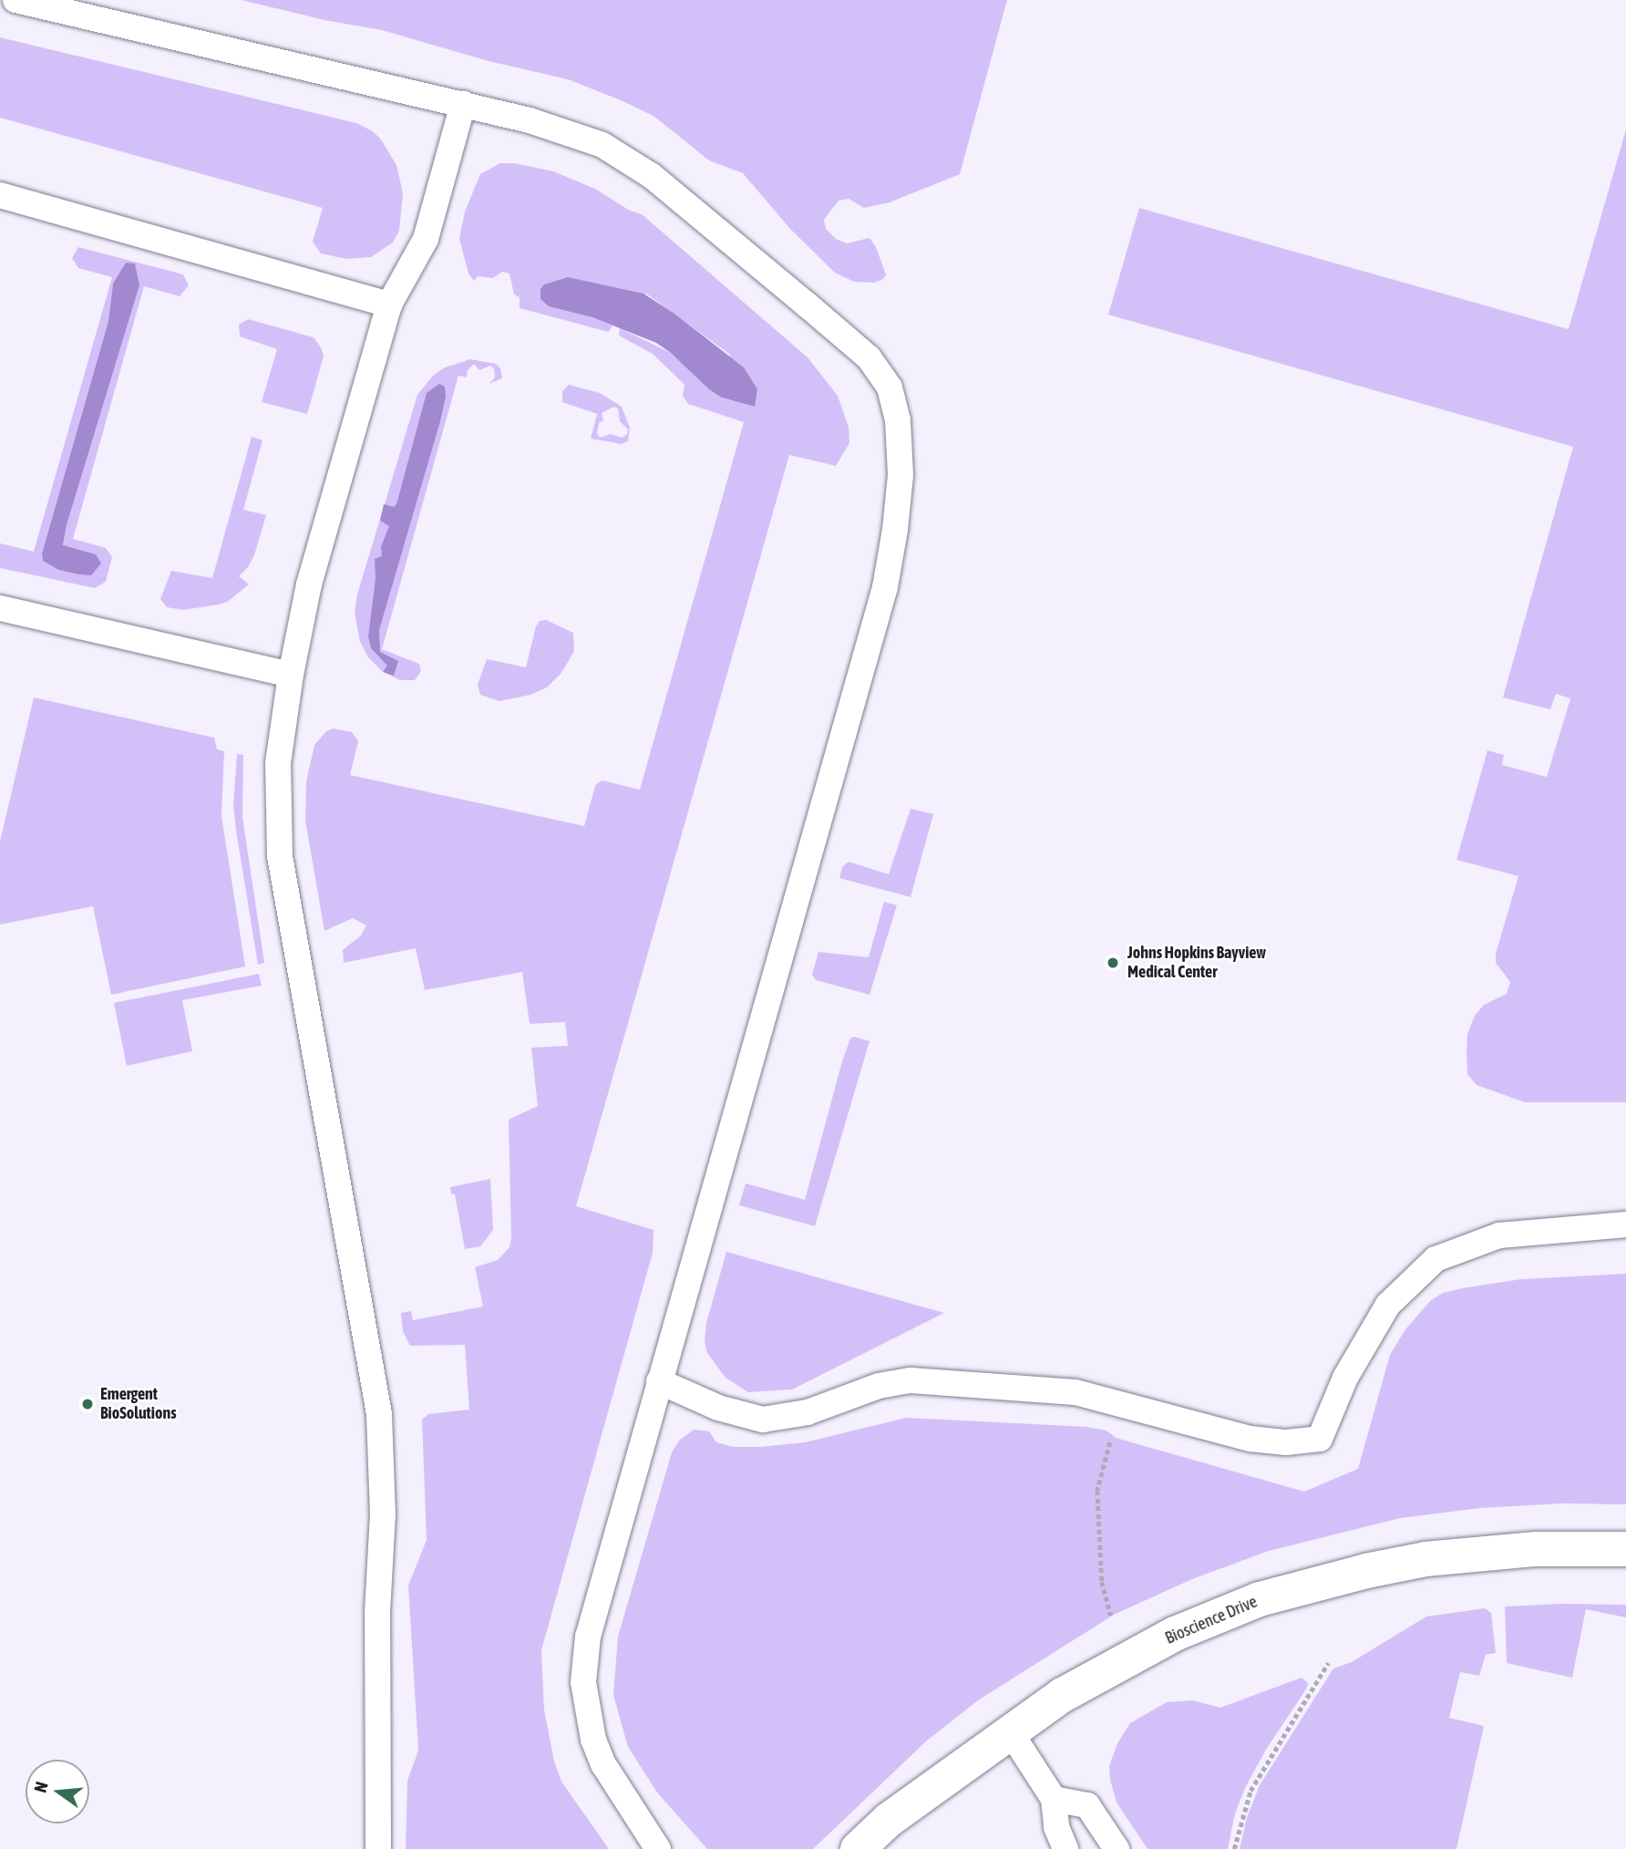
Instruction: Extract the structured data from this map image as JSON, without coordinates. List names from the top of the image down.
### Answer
{
  "streets": {
    "street": ["Bioscience Drive"]
  },
  "places": ["Johns Hopkins Bayview Medical Center", "Emergent BioSolutions"],
  "north": "left"
}
